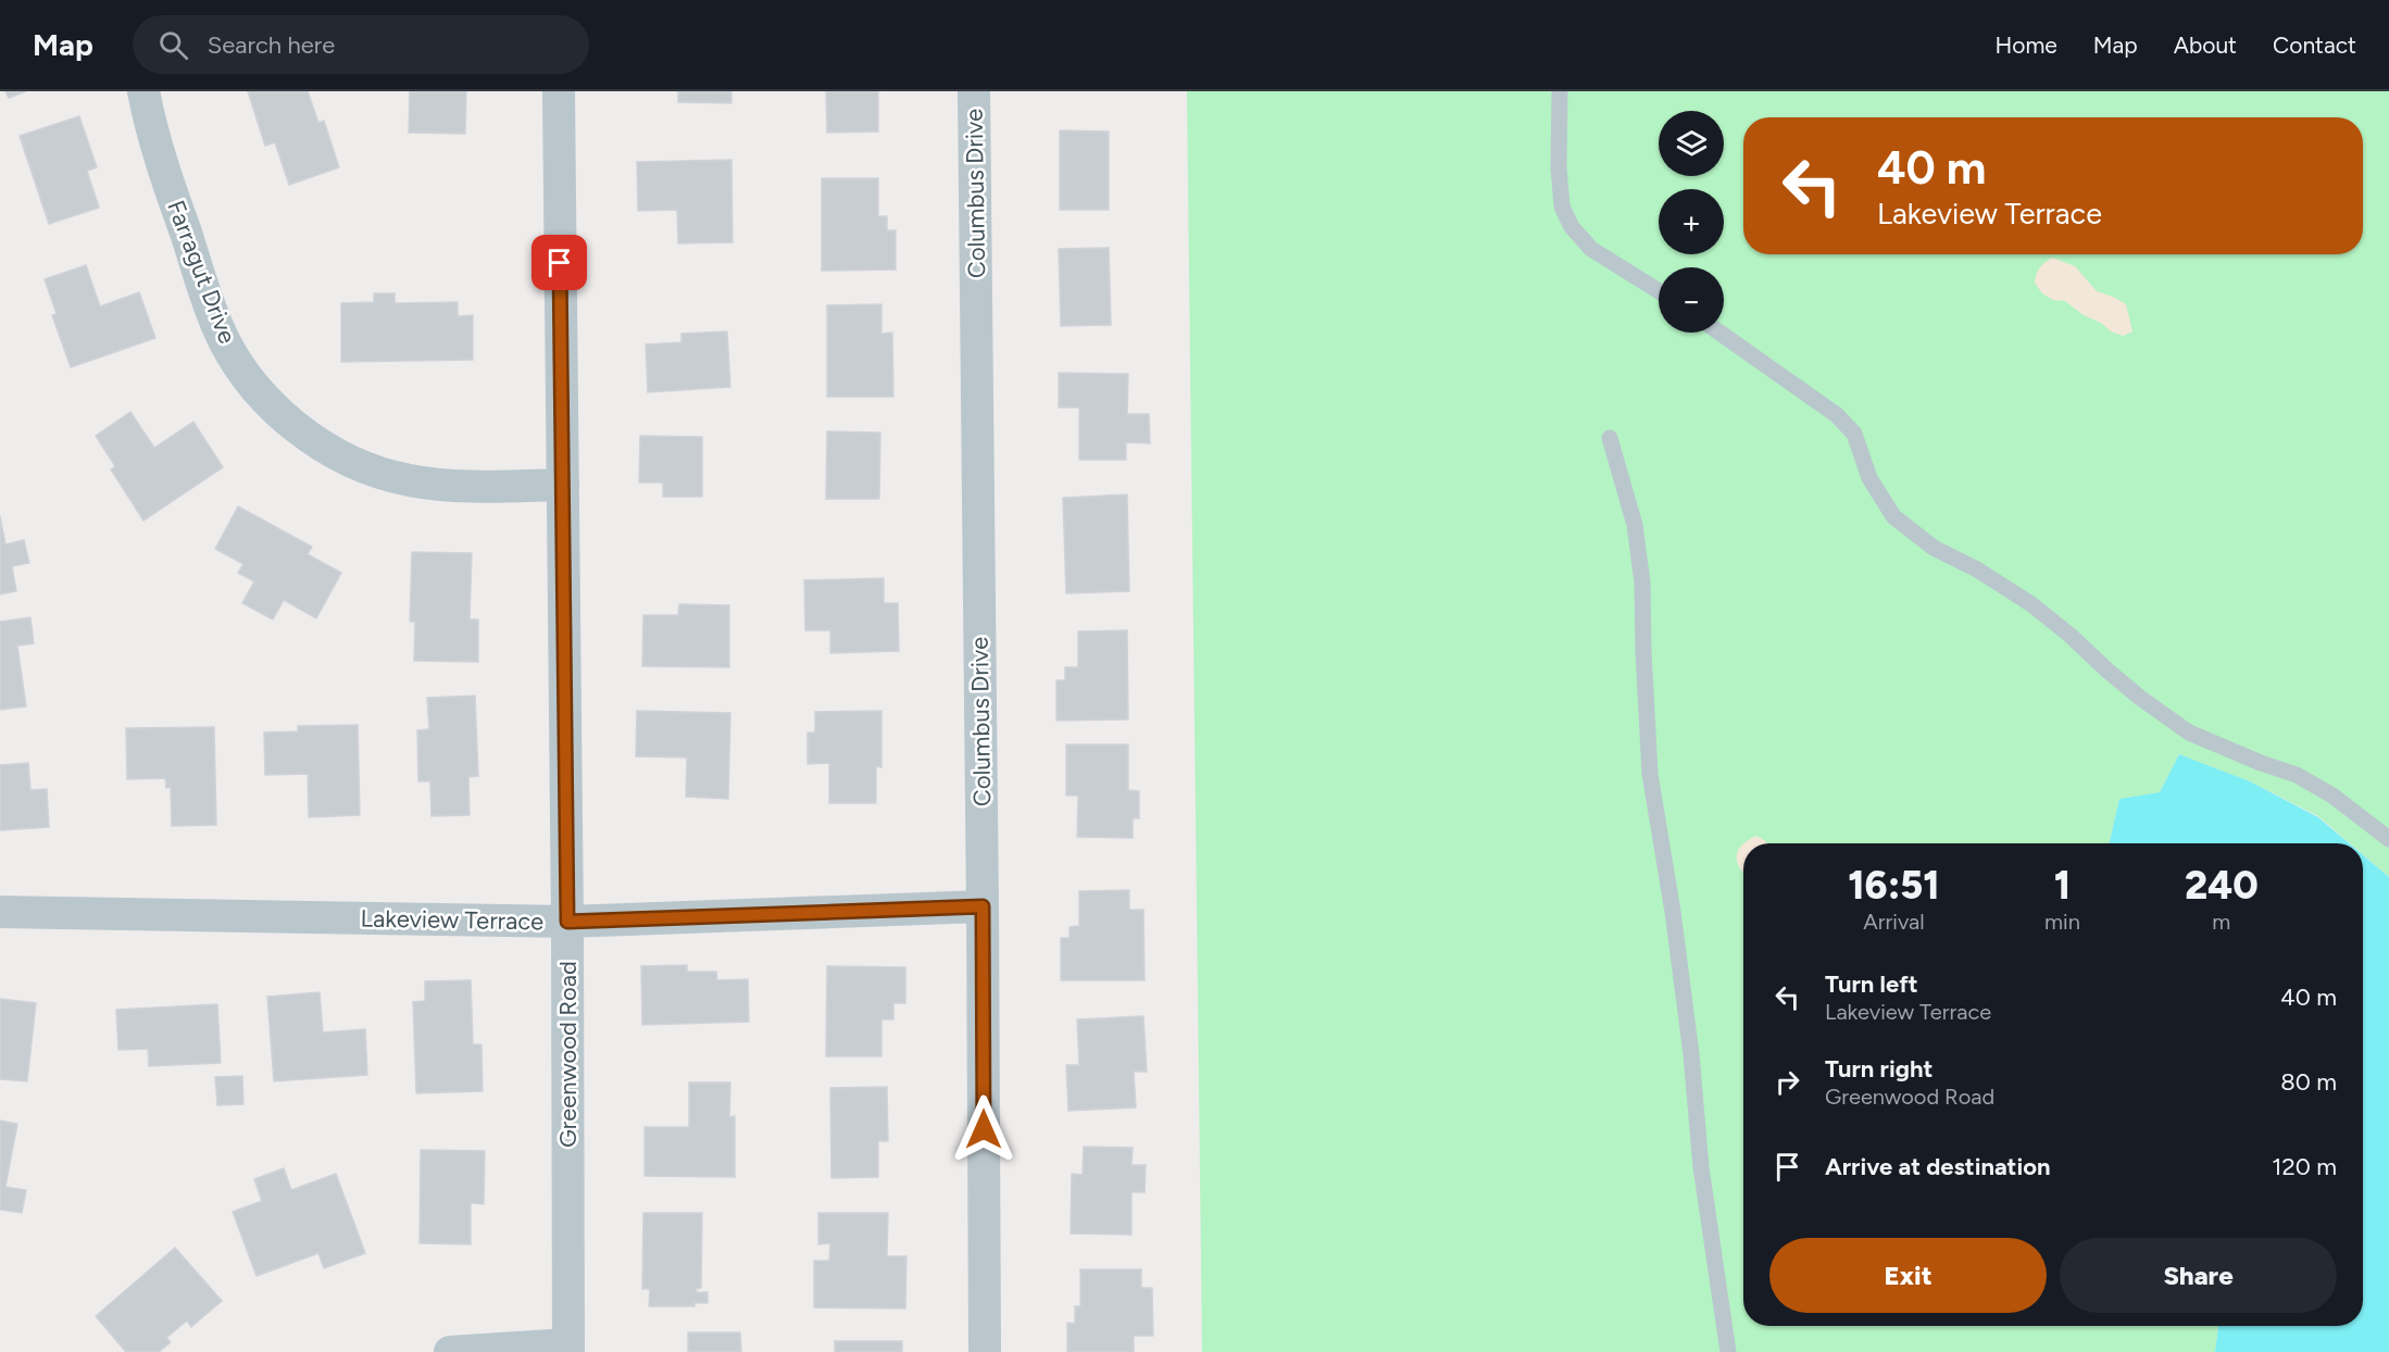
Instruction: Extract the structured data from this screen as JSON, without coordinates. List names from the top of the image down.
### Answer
{
  "streets": {
    "street": [
      "Columbus Drive",
      "Farragut Drive",
      "Lakeview Terrace",
      "Greenwood Road"
    ]
  },
  "crossings": [
    ["Columbus Drive", "Lakeview Terrace"],
    ["Farragut Drive", "Greenwood Road"],
    ["Lakeview Terrace", "Greenwood Road"]
  ],
  "page": {
    "header": "Map",
    "search": "Search here",
    "nav": [
      "Home",
      "Map",
      "About",
      "Contact"
    ],
    "map_buttons": ["+", "−"],
    "turn": ["40 m", "Lakeview Terrace"],
    "eta": [
      "16:51",
      "Arrival",
      "1",
      "min",
      "240",
      "m"
    ],
    "list": [
      {
        "name": "Turn left",
        "note": "Lakeview Terrace",
        "value": "40 m"
      },
      {
        "name": "Turn right",
        "note": "Greenwood Road",
        "value": "80 m"
      },
      {
        "name": "Arrive at destination",
        "value": "120 m"
      }
    ],
    "buttons": ["Exit", "Share"]
  }
}
